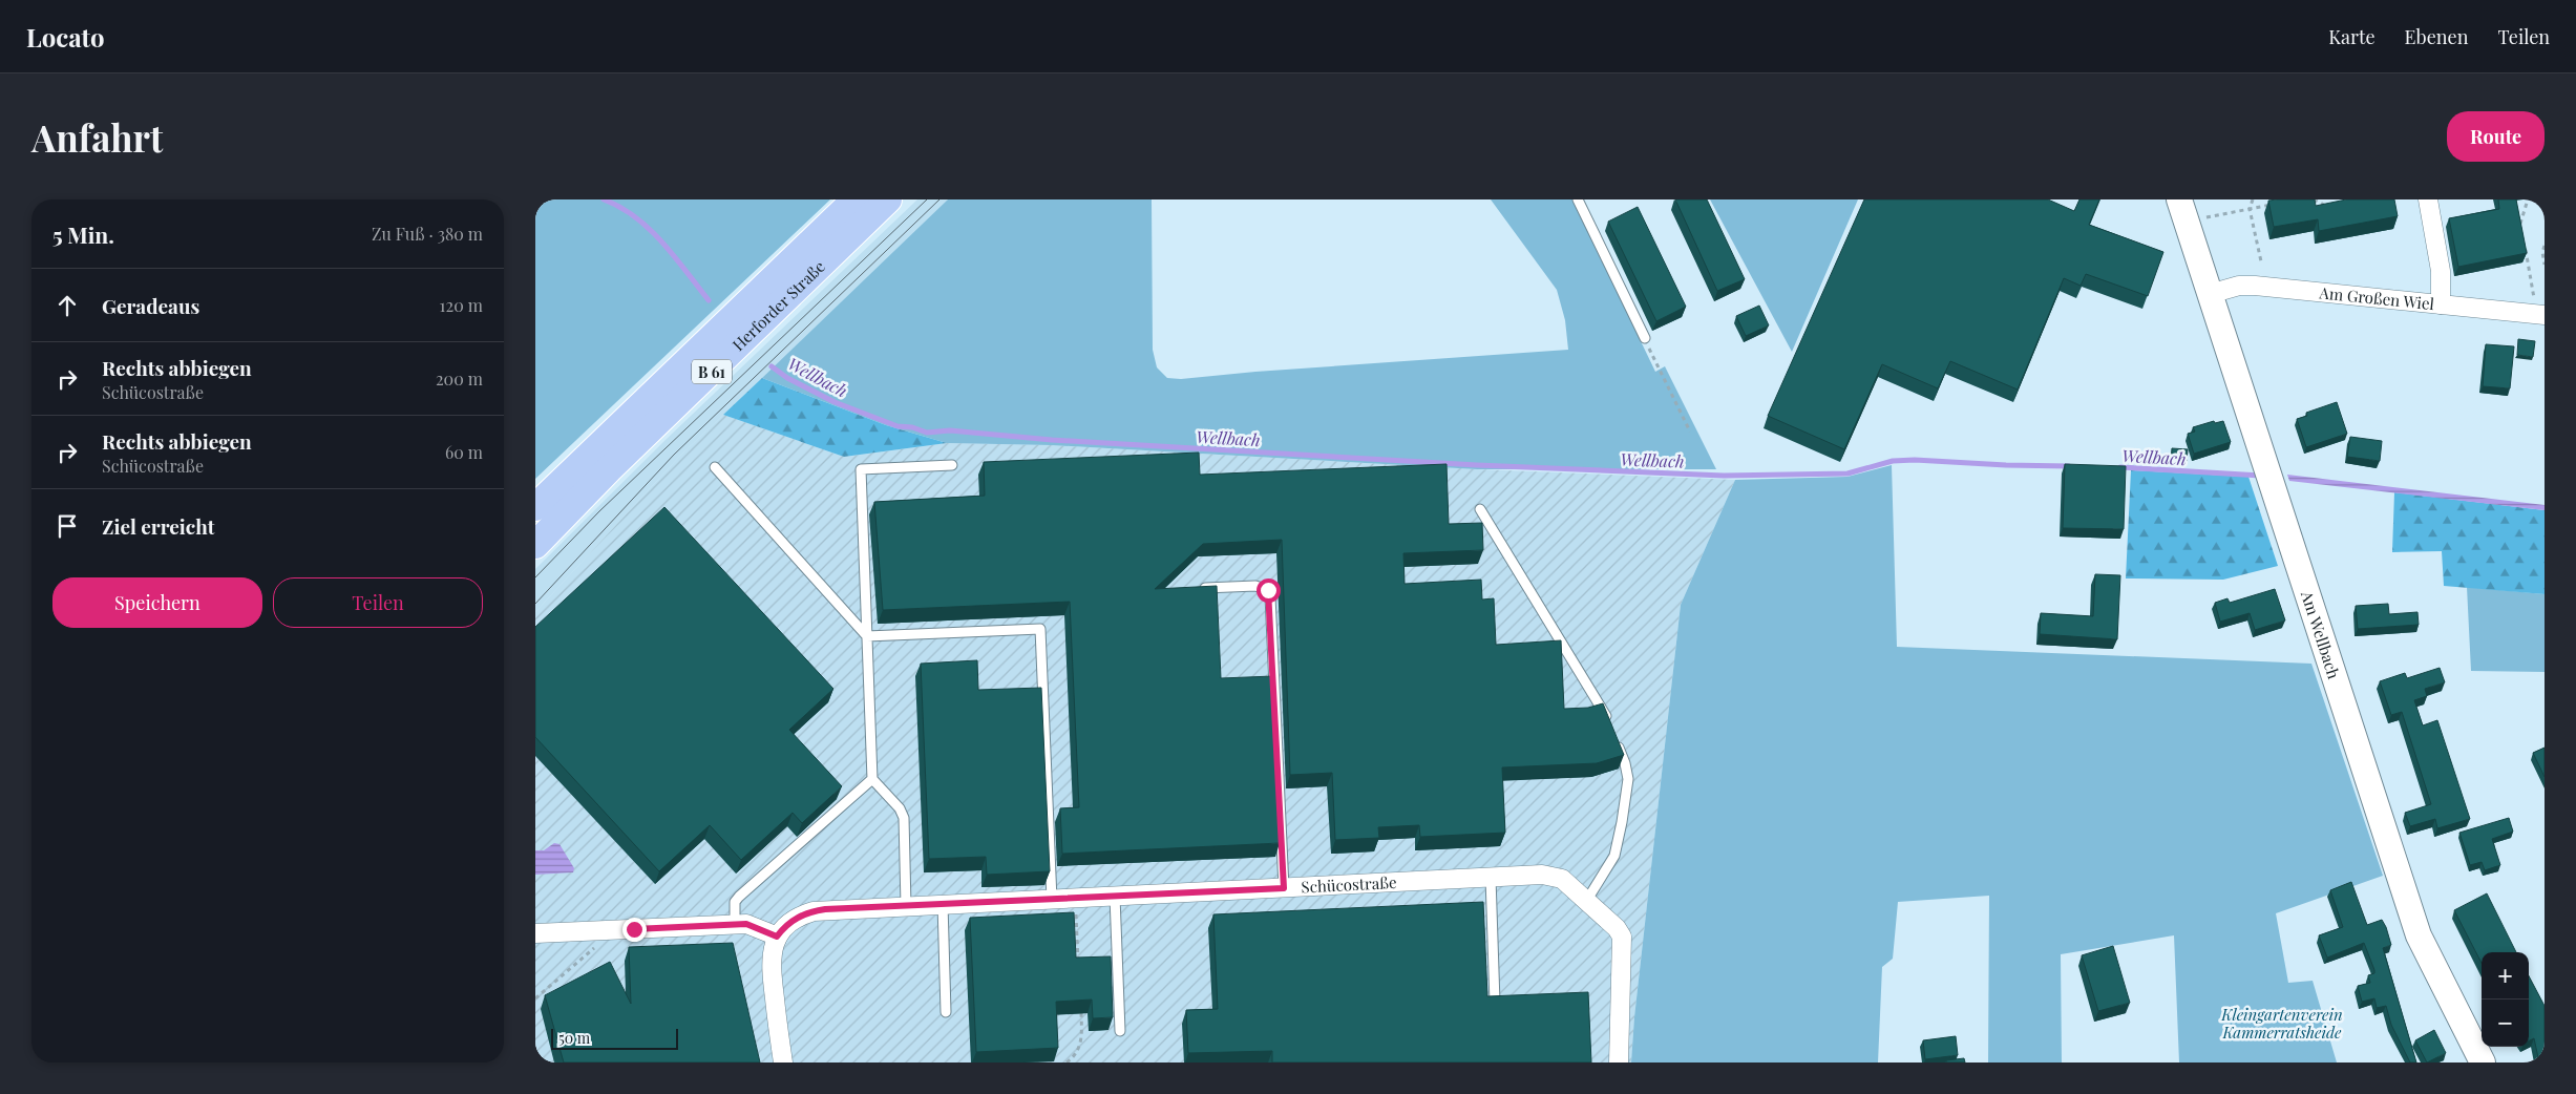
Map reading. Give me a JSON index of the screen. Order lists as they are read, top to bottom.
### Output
{
  "streets": {
    "main road": ["Herforder Straße", "B 61", "Am Wellbach"],
    "street": ["Am Großen Wiel", "Schücostraße"]
  },
  "crossings": [
    ["Am Großen Wiel", "Am Wellbach"]
  ],
  "water": ["Wellbach"],
  "parks": ["Kleingartenverein Kammerratsheide"],
  "scale_bar": "50 m",
  "page": {
    "header": "Locato",
    "nav": ["Karte", "Ebenen", "Teilen"],
    "buttons": [
      "Route",
      ["Speichern", "Teilen"]
    ],
    "title": "Anfahrt",
    "heading": ["5 Min.", "Zu Fuß · 380 m"],
    "list": [
      ["Geradeaus", "120 m"],
      ["Rechts abbiegen", "Schücostraße", "200 m"],
      ["Rechts abbiegen", "Schücostraße", "60 m"],
      "Ziel erreicht"
    ],
    "map_buttons": ["+", "−"],
    "scale": "50 m"
  }
}
